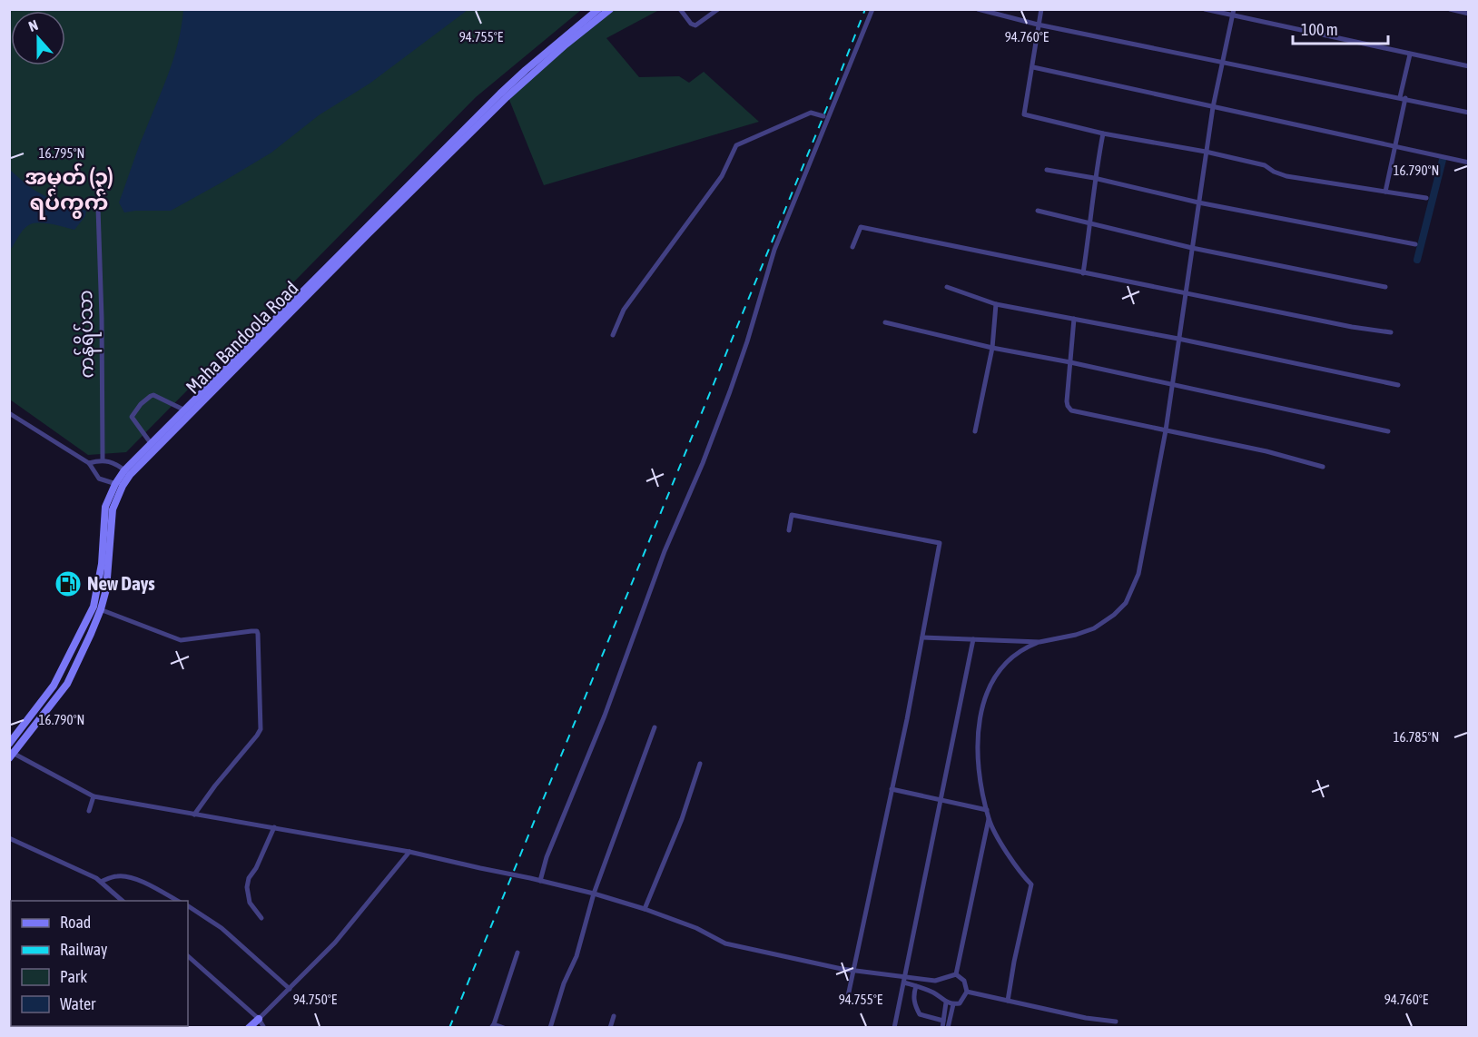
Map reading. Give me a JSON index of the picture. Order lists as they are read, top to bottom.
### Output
{
  "streets": {
    "main road": ["Maha Bandoola Road"],
    "street": ["ကန်ရိပ်သာ"]
  },
  "districts": ["အမှတ် (၃) ရပ်ကွက်"],
  "places": {
    "fuel station": ["New Days"]
  },
  "legend": [
    "Road",
    "Railway",
    "Park",
    "Water"
  ],
  "scale_bar": "100 m",
  "north": "top",
  "coordinates": [
    "94.755°E",
    "94.760°E",
    "16.795°N",
    "16.790°N",
    "16.785°N",
    "94.750°E"
  ]
}
